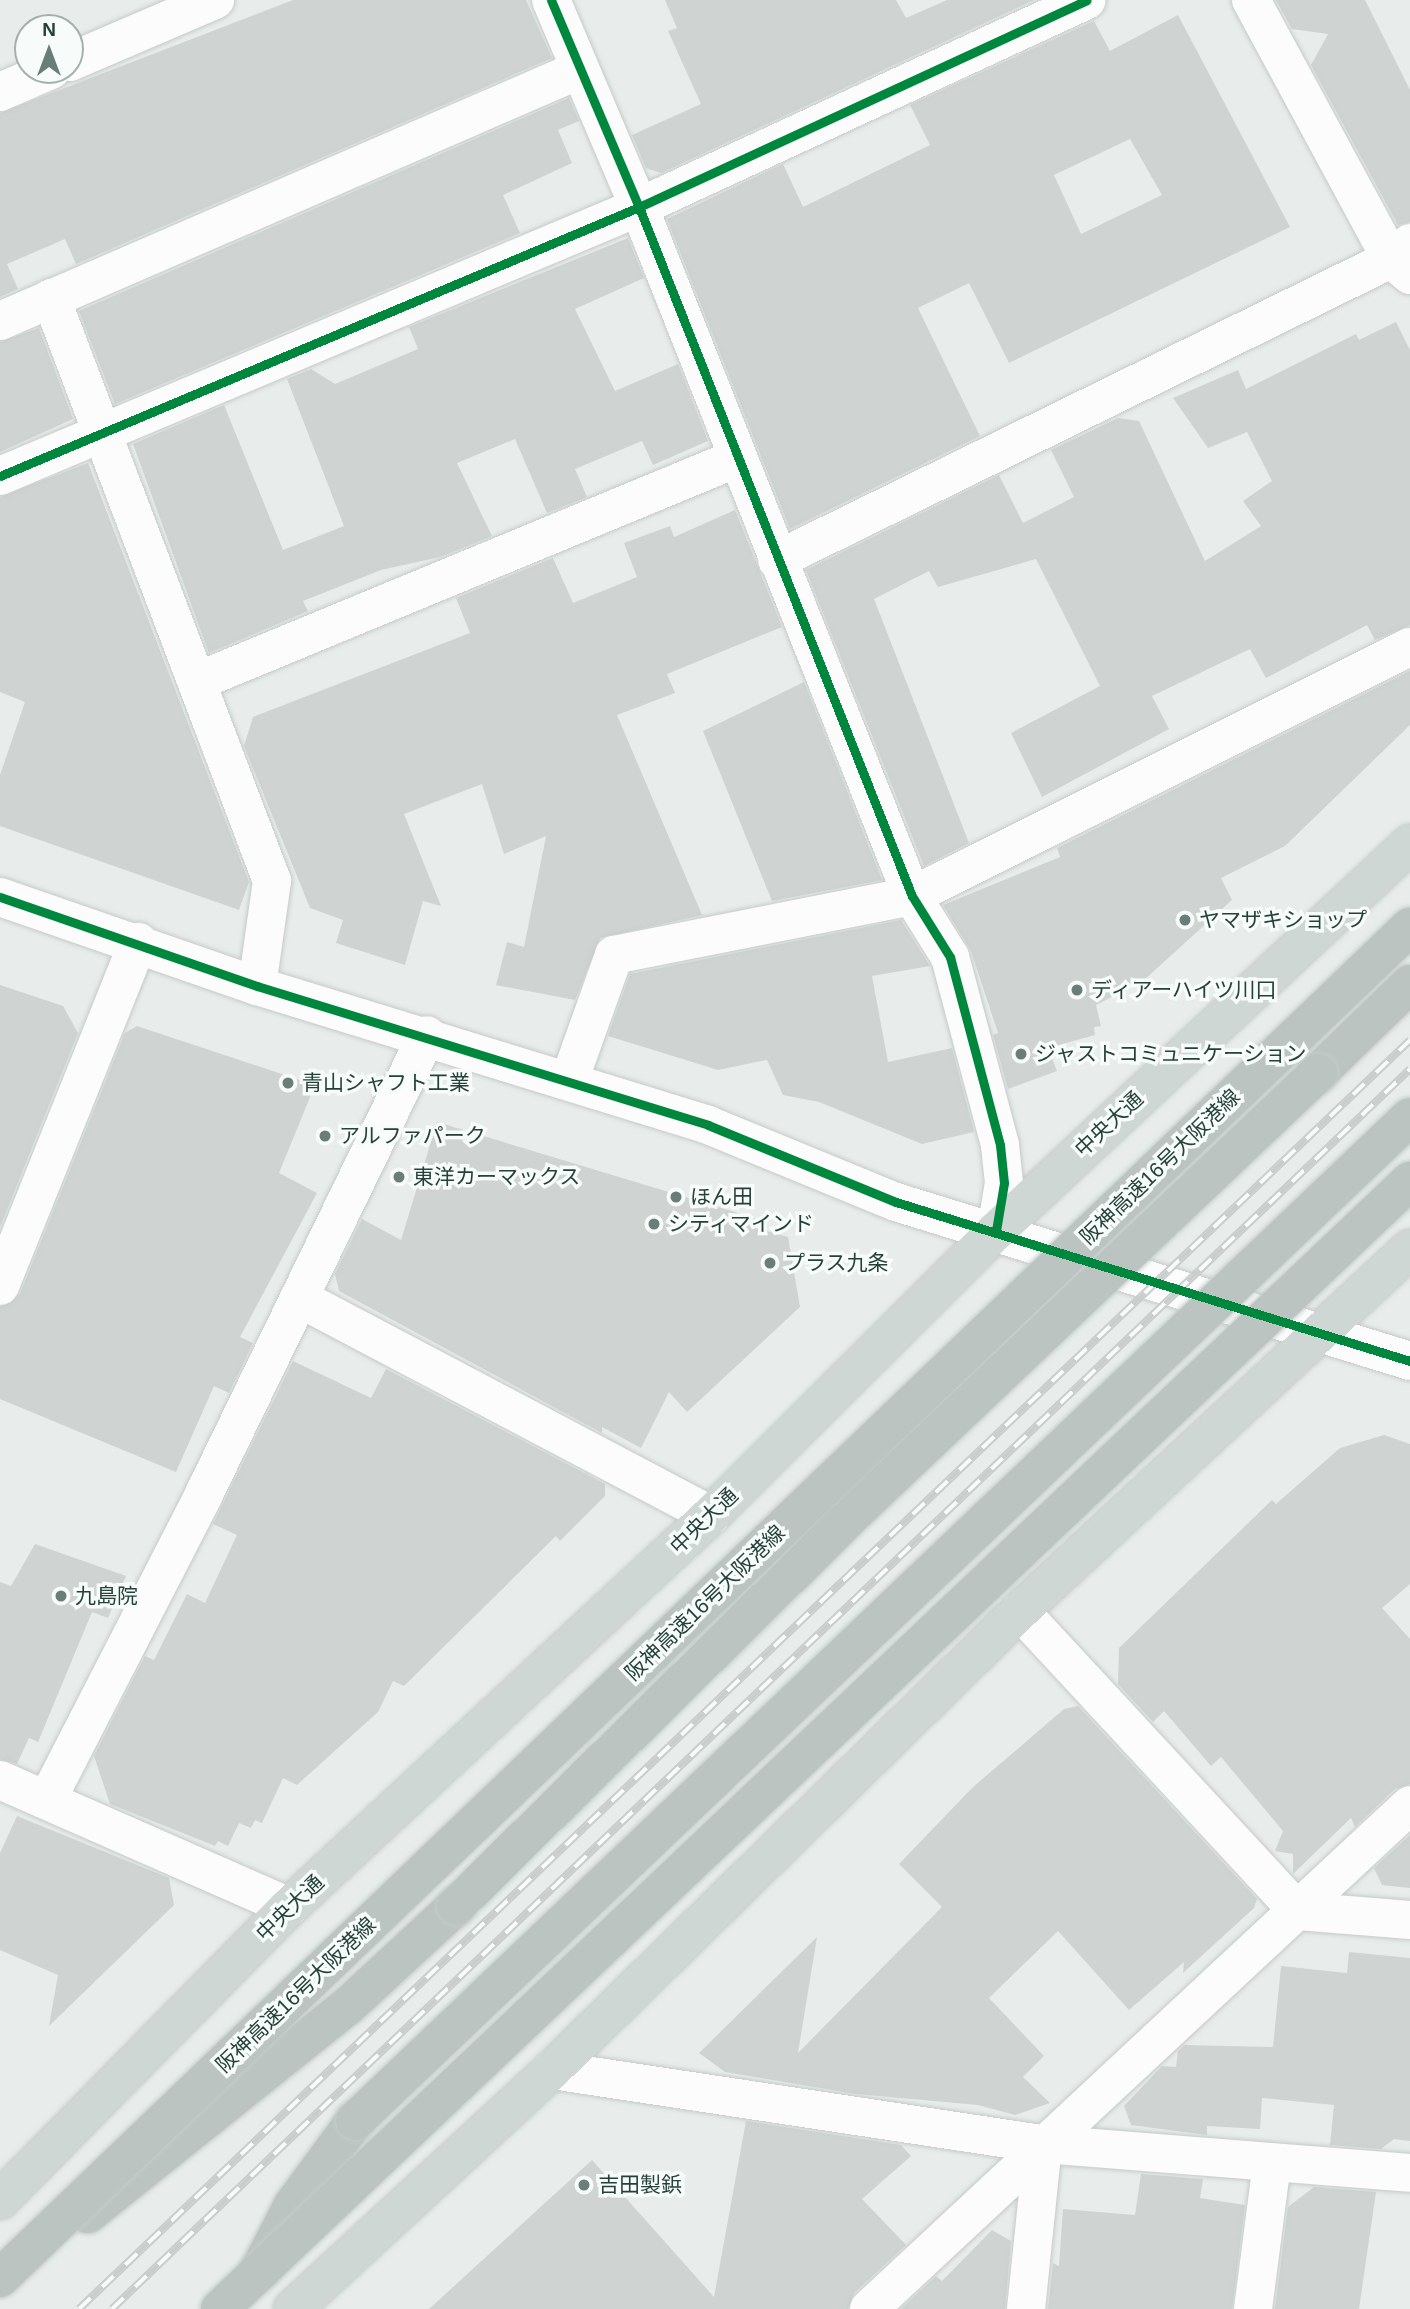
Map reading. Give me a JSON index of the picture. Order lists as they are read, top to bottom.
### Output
{
  "streets": {
    "highway": ["阪神高速16号大阪港線"],
    "main road": ["中央大通"]
  },
  "places": [
    "ヤマザキショップ",
    "ディアーハイツ川口",
    "ジャストコミュニケーション",
    "青山シャフト工業",
    "アルファパーク",
    "東洋カーマックス",
    "ほん田",
    "シティマインド",
    "プラス九条",
    "九島院",
    "吉田製鋲"
  ],
  "north": "top"
}
